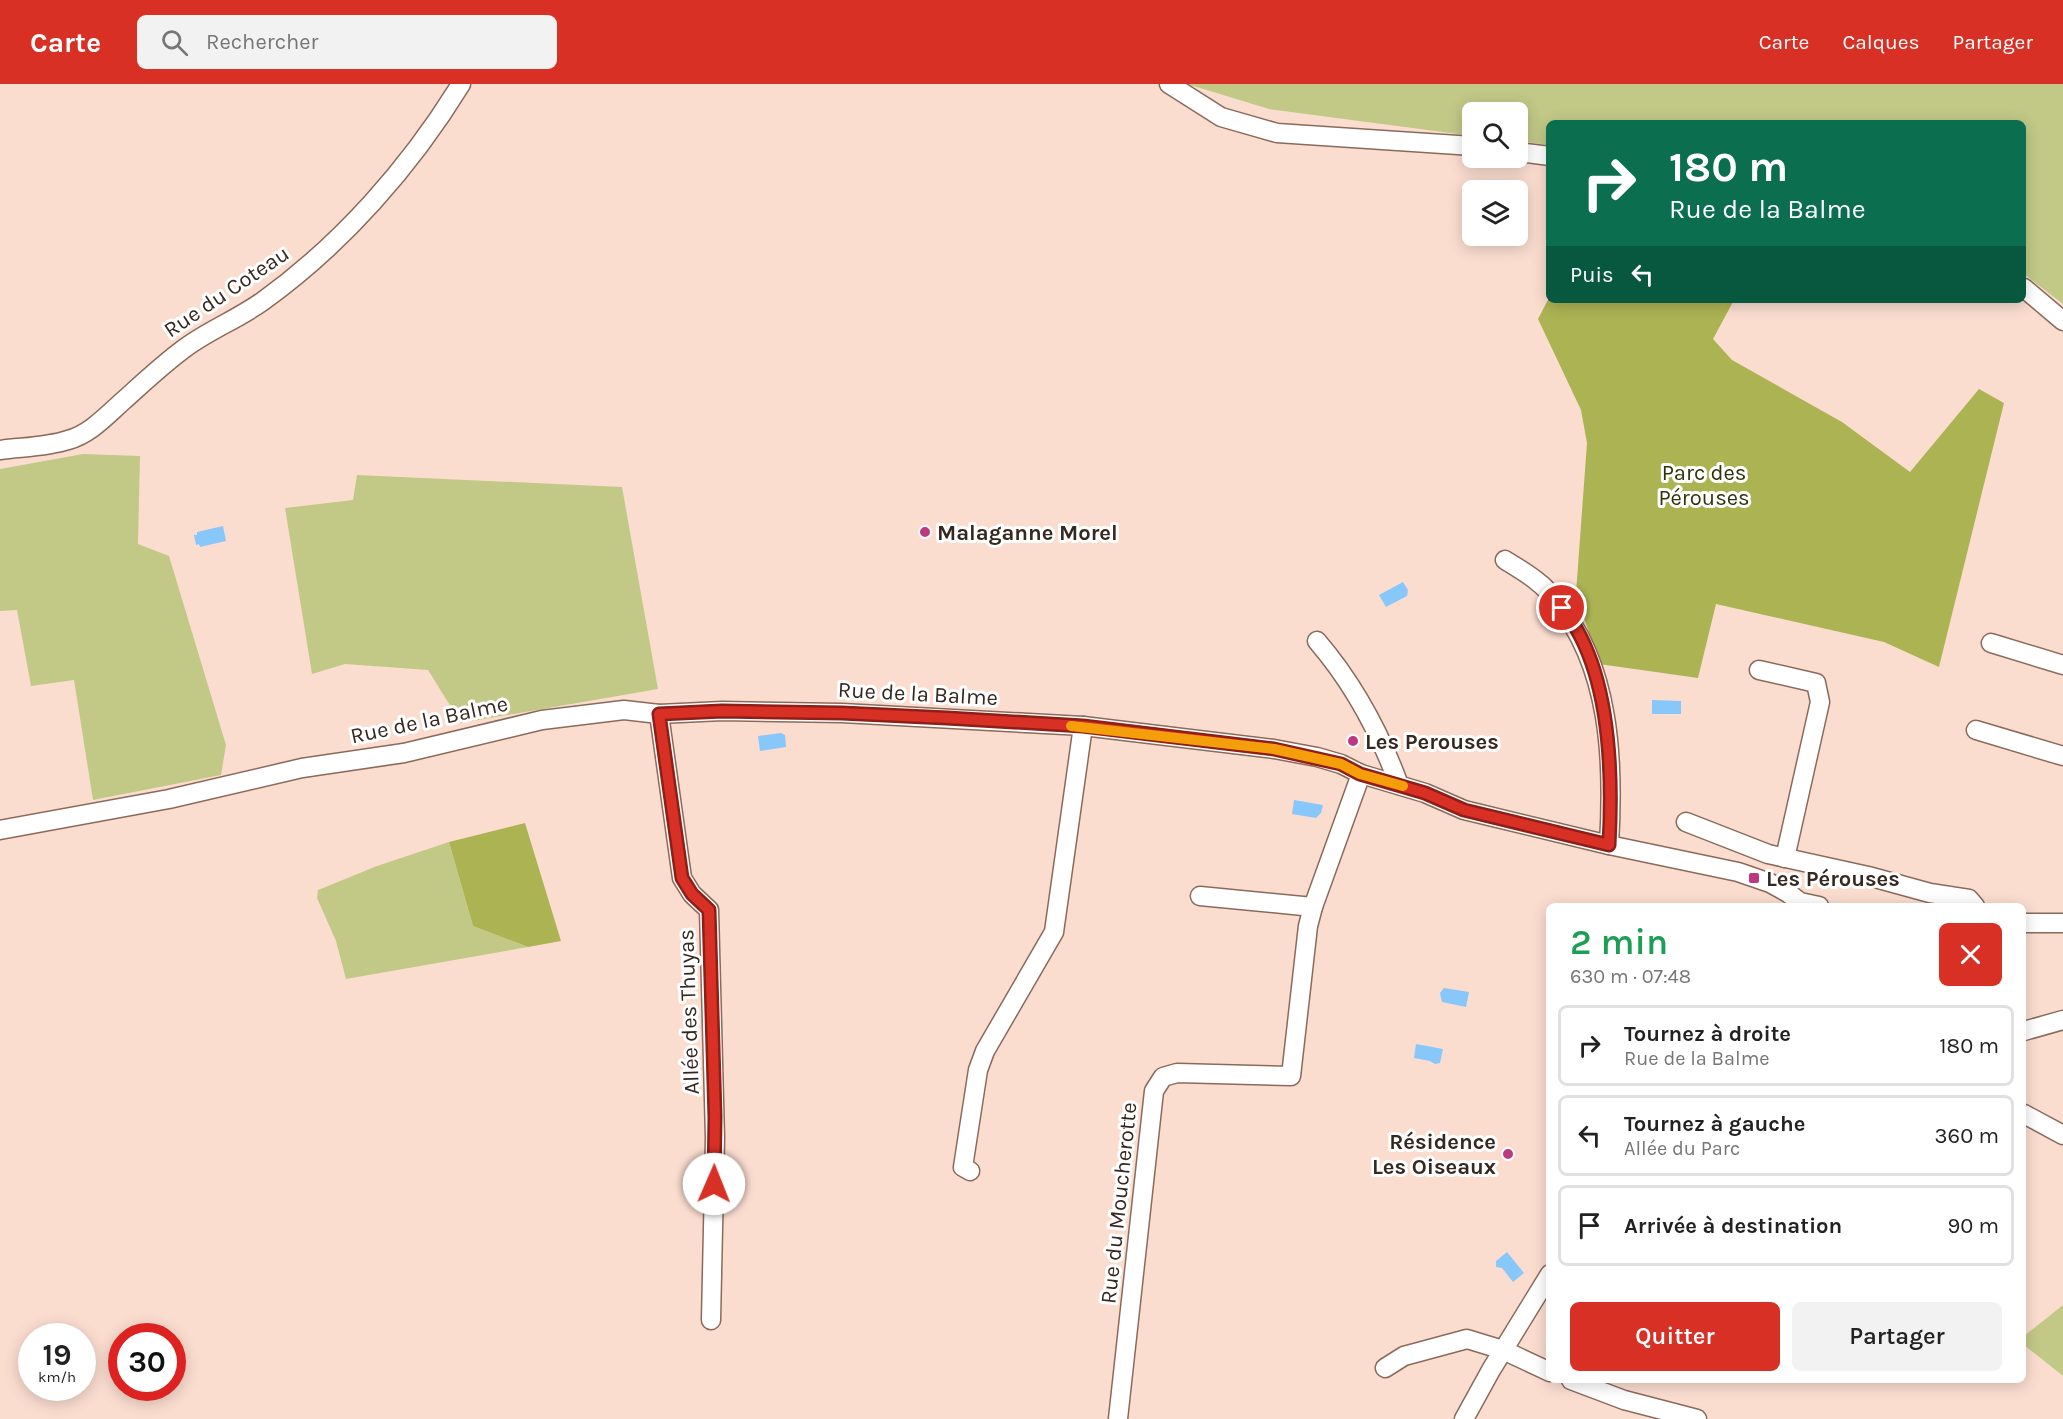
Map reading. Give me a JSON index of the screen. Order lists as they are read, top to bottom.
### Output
{
  "streets": {
    "street": [
      "Rue du Coteau",
      "Rue de la Balme",
      "Allée des Thuyas",
      "Rue du Moucherotte"
    ]
  },
  "crossings": [
    ["Rue de la Balme", "Allée des Thuyas"],
    ["Rue de la Balme", "Rue du Moucherotte"]
  ],
  "parks": ["Parc des Pérouses"],
  "places": {
    "other": ["Malaganne Morel", "Les Perouses", "Résidence Les Oiseaux"],
    "transit": ["Les Pérouses"]
  },
  "page": {
    "header": "Carte",
    "search": "Rechercher",
    "nav": ["Carte", "Calques", "Partager"],
    "turn": ["180 m", "Rue de la Balme"],
    "then": "Puis",
    "heading": ["2 min", "630 m · 07:48"],
    "list": [
      {
        "name": "Tournez à droite",
        "note": "Rue de la Balme",
        "value": "180 m"
      },
      {
        "name": "Tournez à gauche",
        "note": "Allée du Parc",
        "value": "360 m"
      },
      {
        "name": "Arrivée à destination",
        "value": "90 m"
      }
    ],
    "buttons": ["Quitter", "Partager"],
    "speed": "19 km/h",
    "limit": "30"
  }
}
